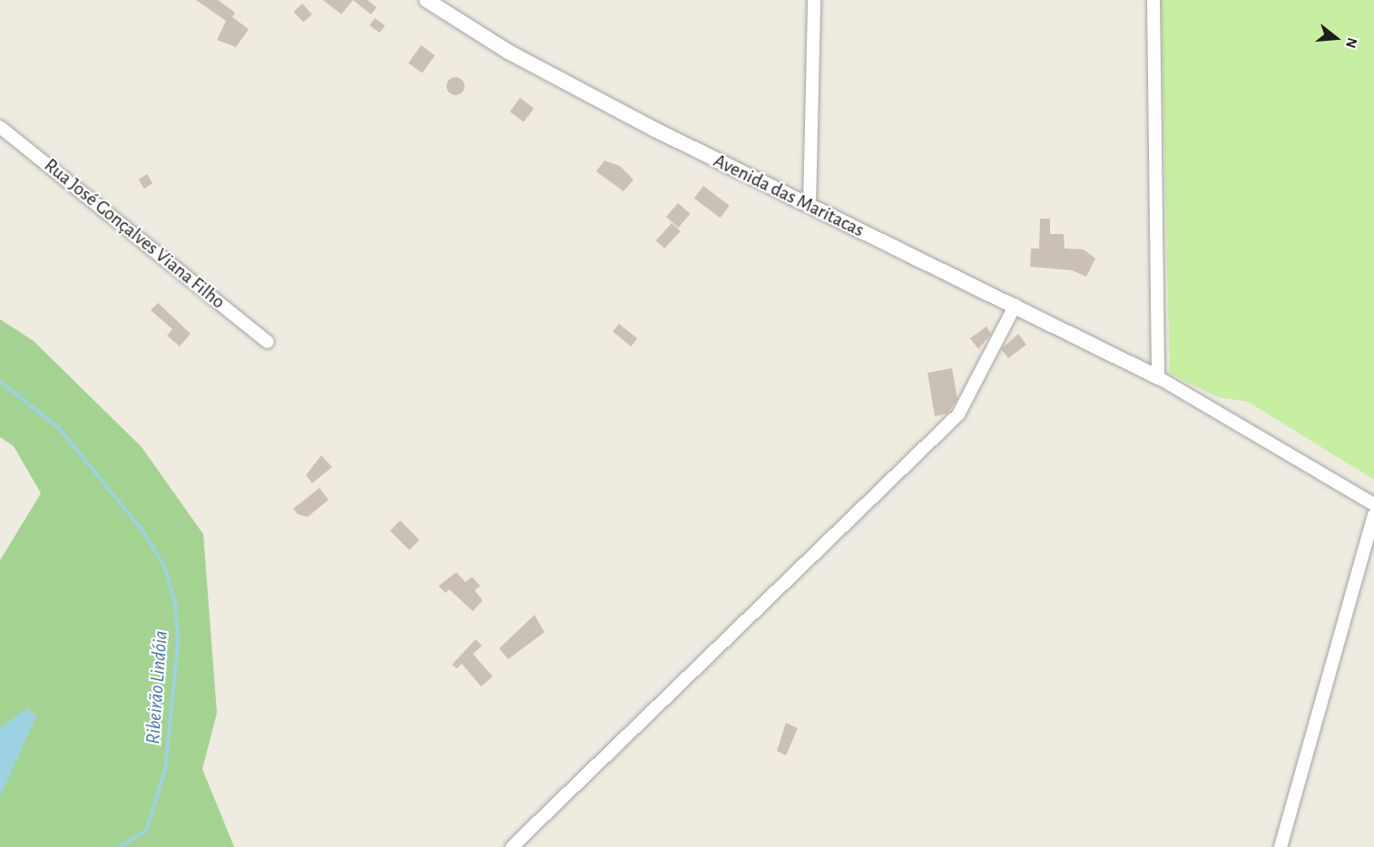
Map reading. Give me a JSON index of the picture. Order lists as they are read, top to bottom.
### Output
{
  "streets": {
    "street": ["Avenida das Maritacas", "Rua José Gonçalves Viana Filho"]
  },
  "water": ["Ribeirão Lindóia"],
  "north": "right"
}
